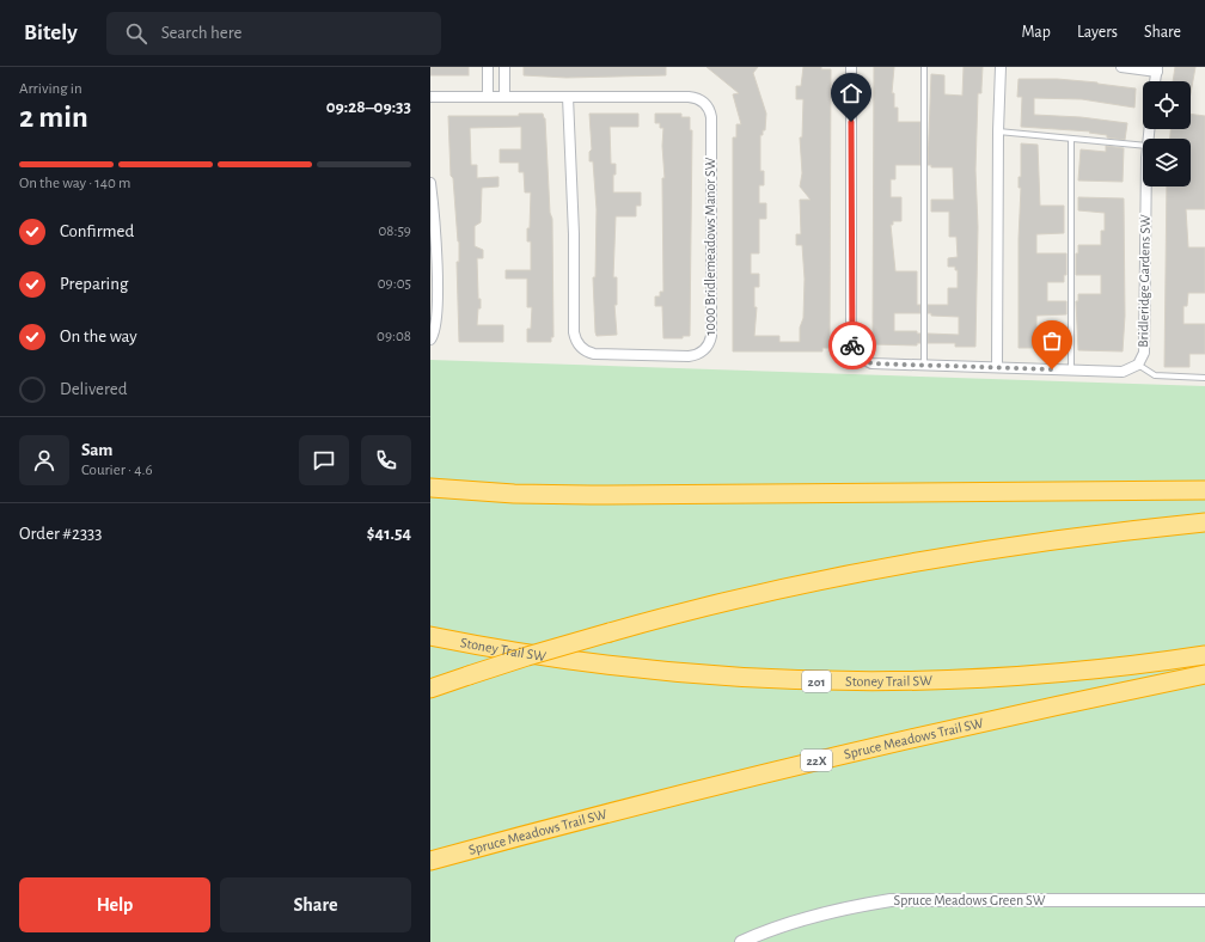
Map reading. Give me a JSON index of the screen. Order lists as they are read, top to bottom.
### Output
{
  "streets": {
    "highway": [
      "Stoney Trail SW",
      "201",
      "Spruce Meadows Trail SW",
      "22X"
    ],
    "street": ["1000 Bridlemeadows Manor SW", "Bridleridge Gardens SW", "Spruce Meadows Green SW"]
  },
  "page": {
    "header": "Bitely",
    "search": "Search here",
    "nav": ["Map", "Layers", "Share"],
    "heading": ["2 min", "Arriving in", "09:28–09:33"],
    "panel": [
      "Sam",
      "Courier · 4.6",
      "Order #2333",
      "$41.54"
    ],
    "bar": "On the way · 140 m",
    "list": [
      ["Confirmed", "08:59"],
      ["Preparing", "09:05"],
      ["On the way", "09:08"],
      "Delivered"
    ],
    "buttons": ["Help", "Share"]
  }
}
